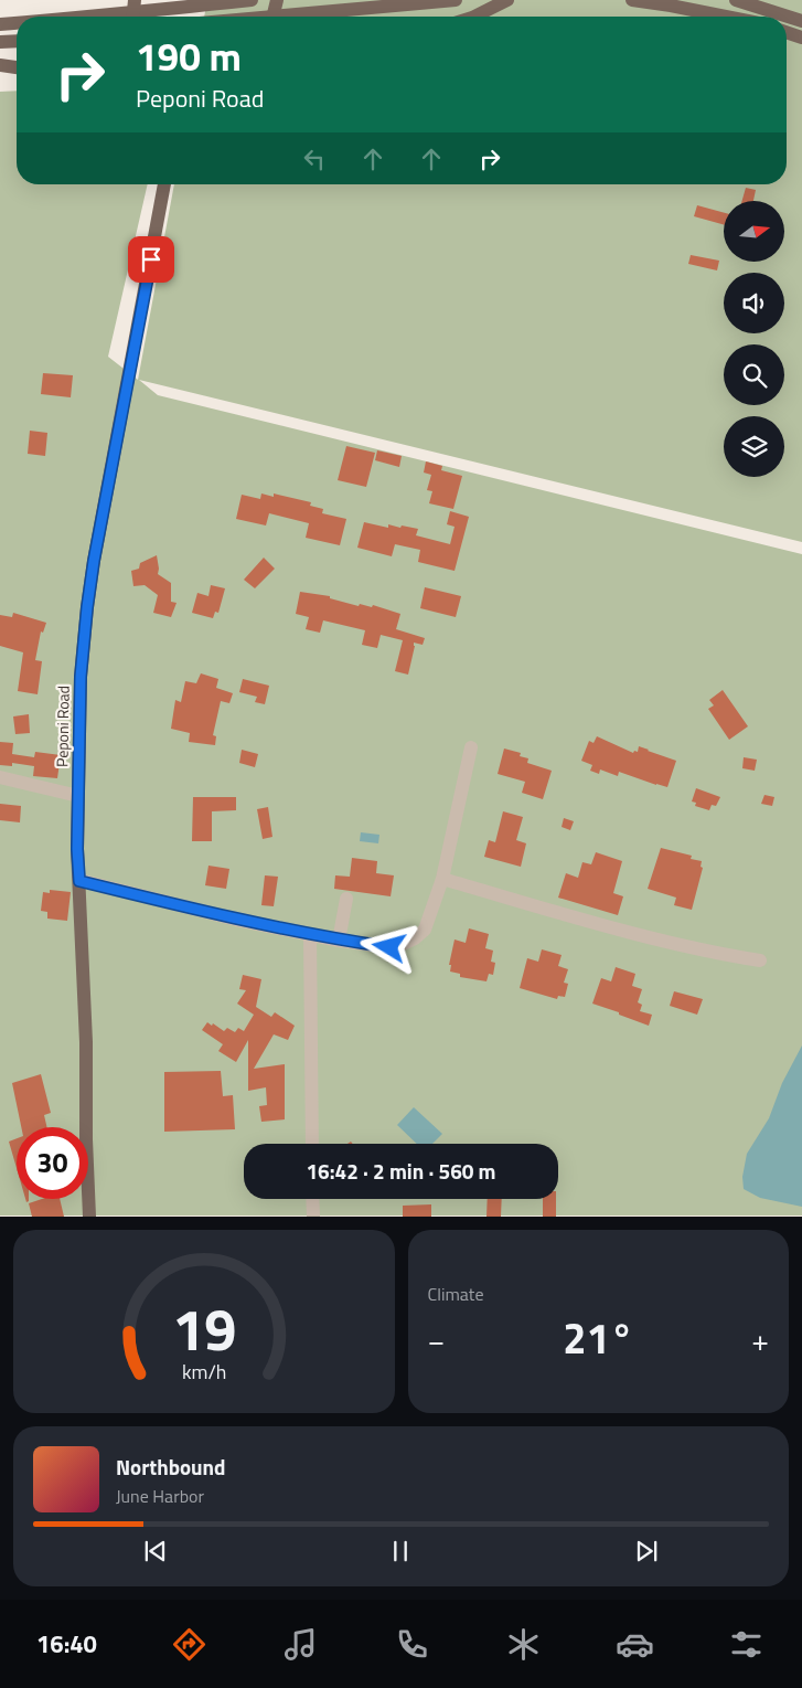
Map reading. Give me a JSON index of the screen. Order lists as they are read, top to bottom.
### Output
{
  "streets": {
    "main road": ["Peponi Road"]
  },
  "north": "right",
  "page": {
    "turn": ["190 m", "Peponi Road"],
    "limit": "30",
    "trip": "16:42 · 2 min · 560 m",
    "tile": "Climate",
    "heat": ["−", "21°", "+"],
    "song": ["Northbound", "June Harbor"],
    "tabs": "16:40",
    "gauge": ["19", "km/h"]
  }
}
